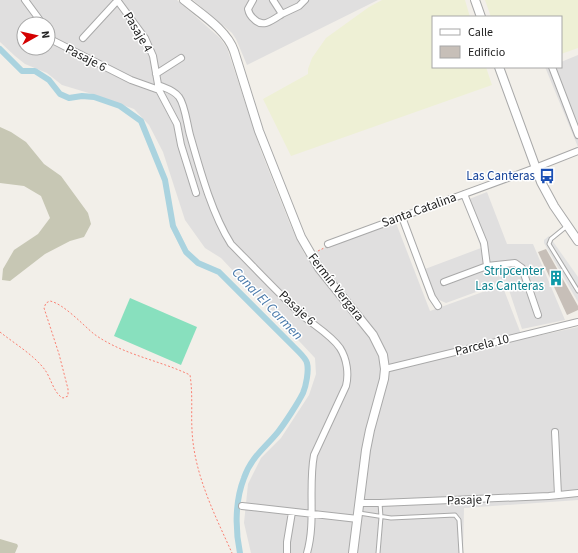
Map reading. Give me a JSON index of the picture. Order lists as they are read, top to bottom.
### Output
{
  "streets": {
    "street": [
      "Pasaje 4",
      "Pasaje 6",
      "Santa Catalina",
      "Fermín Vergara",
      "Parcela 10",
      "Pasaje 7"
    ]
  },
  "crossings": [
    ["Pasaje 4", "Pasaje 6"],
    ["Fermín Vergara", "Parcela 10"],
    ["Fermín Vergara", "Pasaje 7"]
  ],
  "water": ["Canal El Carmen"],
  "places": {
    "bus stop": ["Las Canteras"],
    "building": ["Stripcenter Las Canteras"]
  },
  "legend": ["Calle", "Edificio"],
  "north": "right"
}
